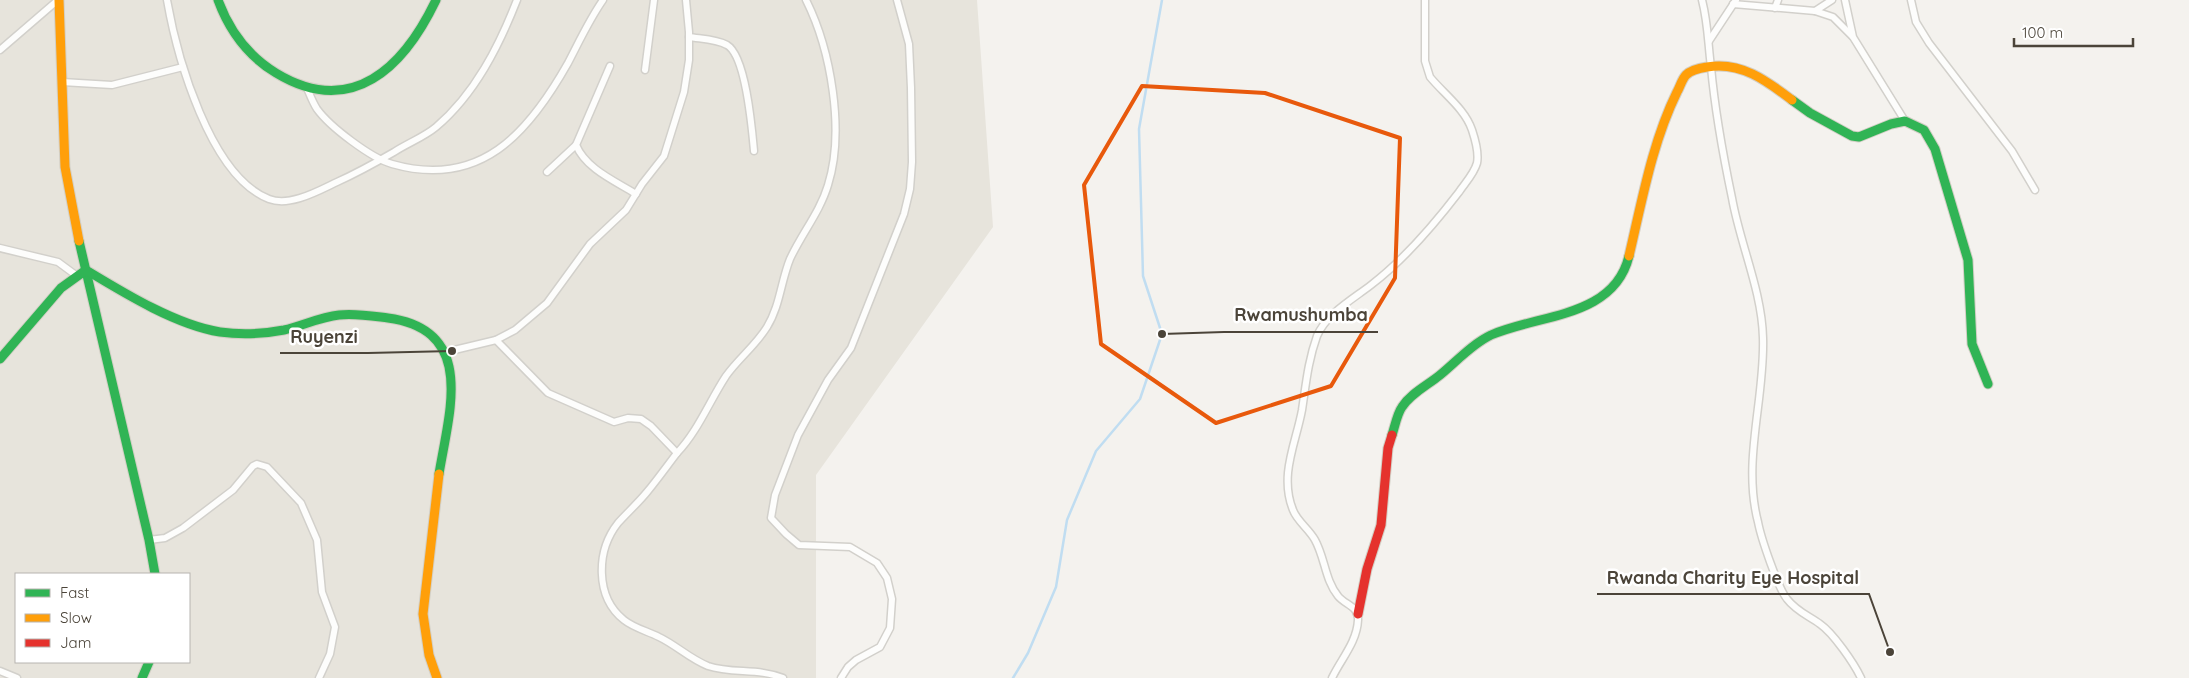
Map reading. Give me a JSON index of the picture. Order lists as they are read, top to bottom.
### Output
{
  "places": ["Rwamushumba", "Ruyenzi", "Rwanda Charity Eye Hospital"],
  "legend": ["Fast", "Slow", "Jam"],
  "scale_bar": "100 m"
}
